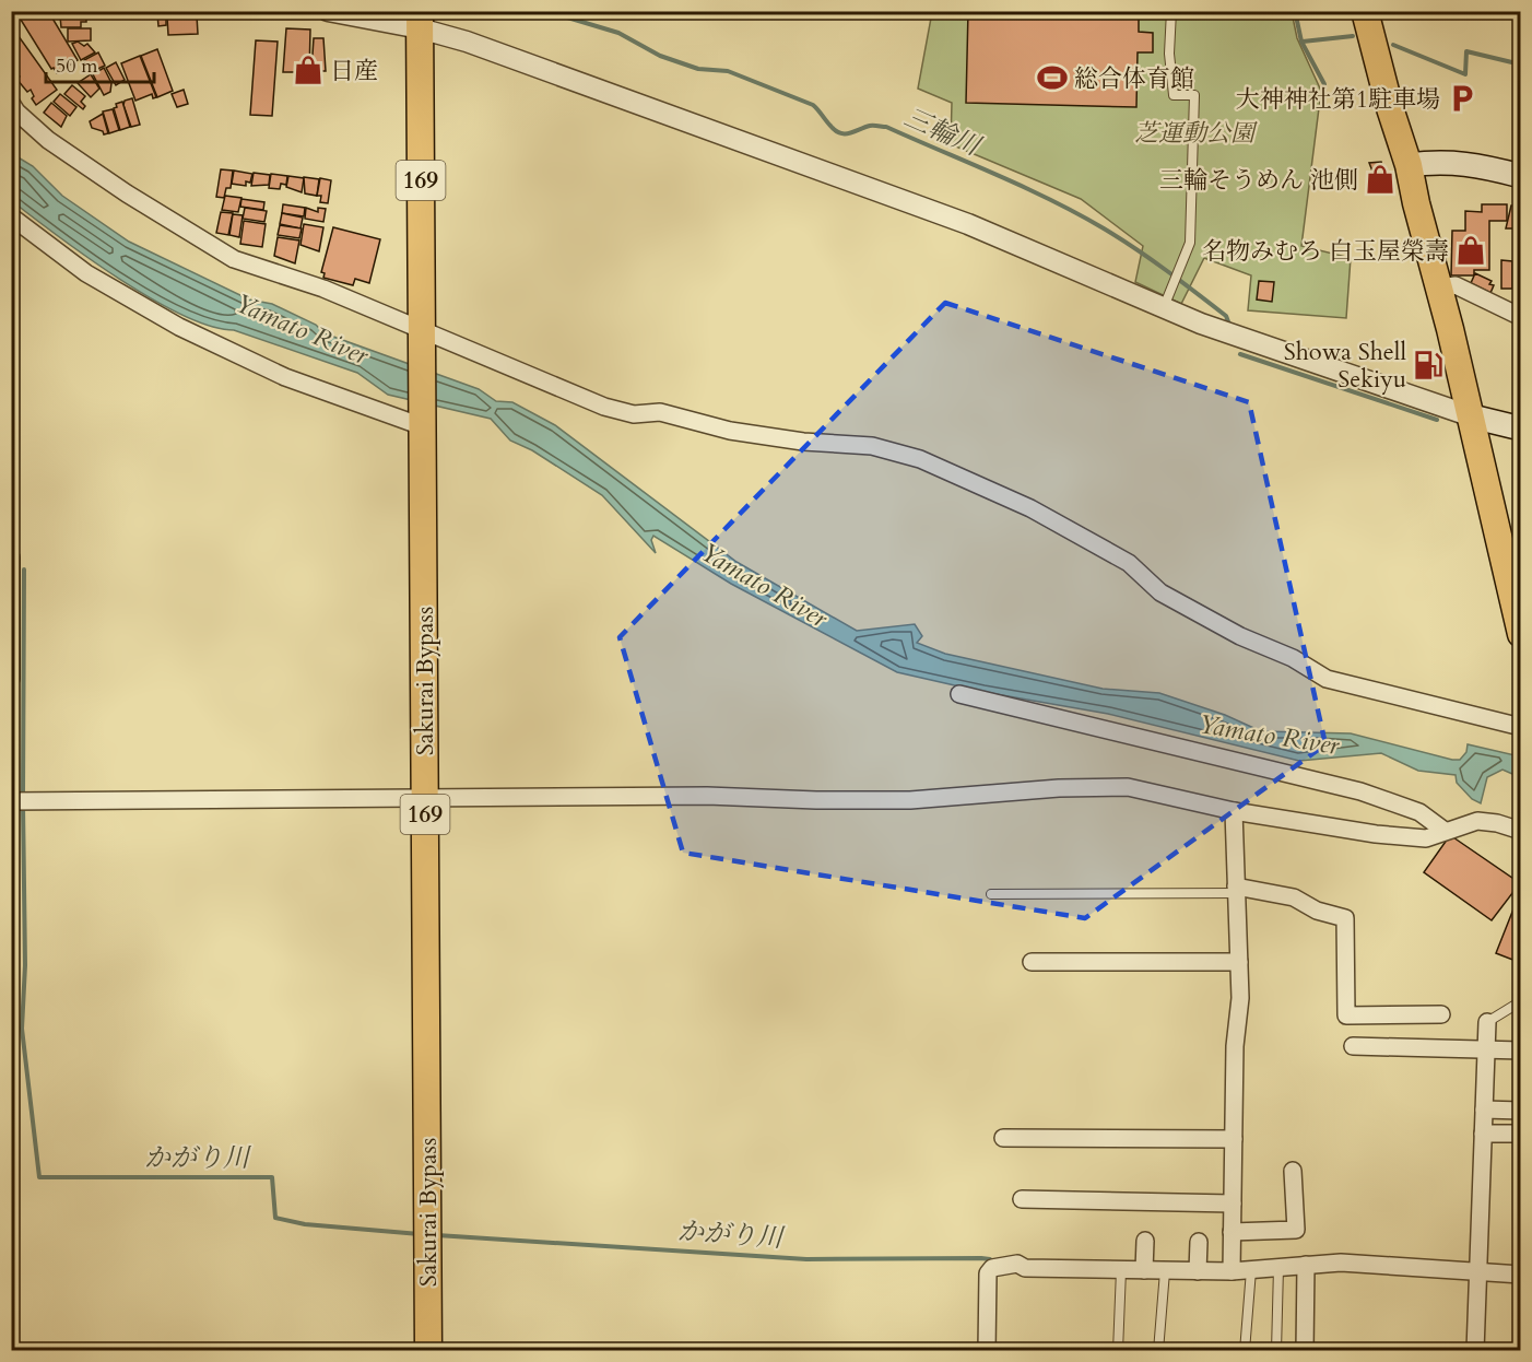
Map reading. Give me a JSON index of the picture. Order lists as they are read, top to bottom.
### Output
{
  "streets": {
    "highway": ["169", "Sakurai Bypass"]
  },
  "water": ["三輪川", "Yamato River", "かがり川"],
  "parks": ["芝運動公園"],
  "places": {
    "shop": ["日産", "三輪そうめん 池側", "名物みむろ 白玉屋榮壽"],
    "sports": ["総合体育館"],
    "parking": ["大神神社第1駐車場"],
    "fuel station": ["Showa Shell Sekiyu"]
  },
  "scale_bar": "50 m"
}
